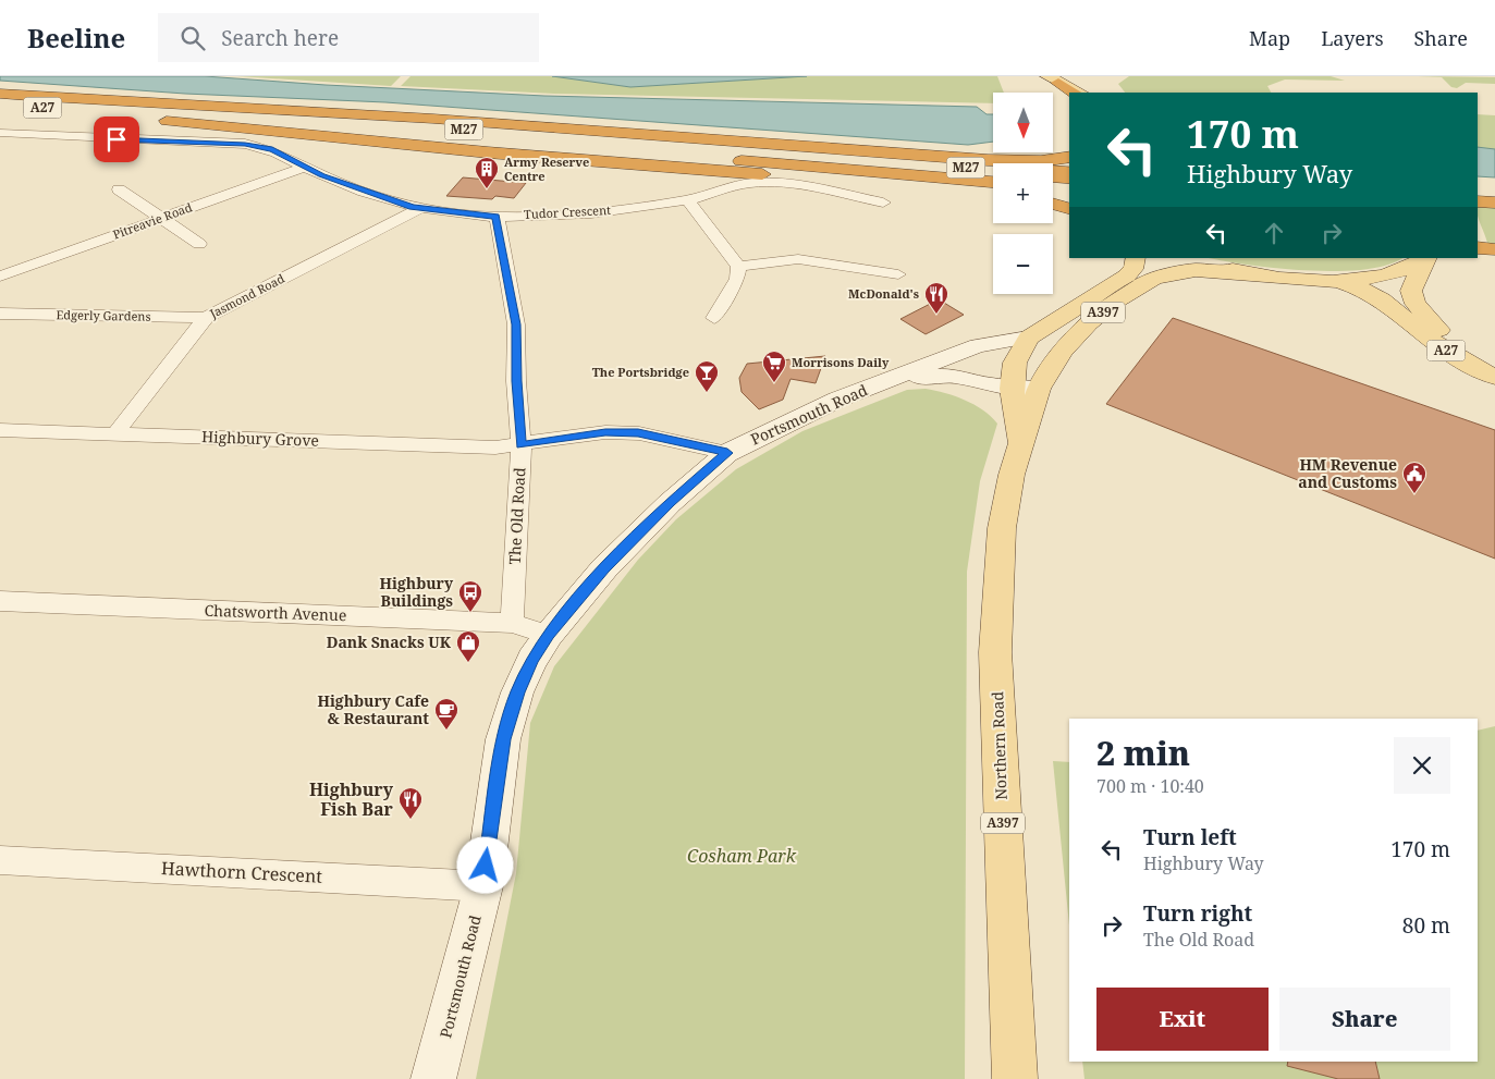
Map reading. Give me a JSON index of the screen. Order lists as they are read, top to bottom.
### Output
{
  "streets": {
    "highway": ["A27", "M27"],
    "main road": ["A397", "Northern Road"],
    "street": [
      "Tudor Crescent",
      "Pitreavie Road",
      "Jasmond Road",
      "Edgerly Gardens",
      "Portsmouth Road",
      "Highbury Grove",
      "The Old Road",
      "Chatsworth Avenue",
      "Hawthorn Crescent"
    ]
  },
  "crossings": [
    ["A27", "M27"],
    ["Tudor Crescent", "Pitreavie Road"],
    ["Tudor Crescent", "Jasmond Road"],
    ["Tudor Crescent", "The Old Road"],
    ["Jasmond Road", "Edgerly Gardens"],
    ["Jasmond Road", "Highbury Grove"],
    ["A397", "Portsmouth Road"],
    ["A397", "Northern Road"],
    ["Portsmouth Road", "Highbury Grove"],
    ["Portsmouth Road", "Chatsworth Avenue"],
    ["Portsmouth Road", "Northern Road"],
    ["Portsmouth Road", "Hawthorn Crescent"],
    ["Highbury Grove", "The Old Road"],
    ["The Old Road", "Chatsworth Avenue"]
  ],
  "parks": ["Cosham Park"],
  "places": {
    "building": ["Army Reserve Centre"],
    "restaurant": ["McDonald's", "Highbury Fish Bar"],
    "supermarket": ["Morrisons Daily"],
    "bar": ["The Portsbridge"],
    "public building": ["HM Revenue and Customs"],
    "bus stop": ["Highbury Buildings"],
    "shop": ["Dank Snacks UK"],
    "cafe": ["Highbury Cafe & Restaurant"]
  },
  "north": "bottom",
  "page": {
    "header": "Beeline",
    "search": "Search here",
    "nav": ["Map", "Layers", "Share"],
    "map_buttons": ["+", "−"],
    "turn": ["170 m", "Highbury Way"],
    "heading": ["2 min", "700 m · 10:40"],
    "list": [
      {
        "name": "Turn left",
        "note": "Highbury Way",
        "value": "170 m"
      },
      {
        "name": "Turn right",
        "note": "The Old Road",
        "value": "80 m"
      }
    ],
    "buttons": ["Exit", "Share"]
  }
}
